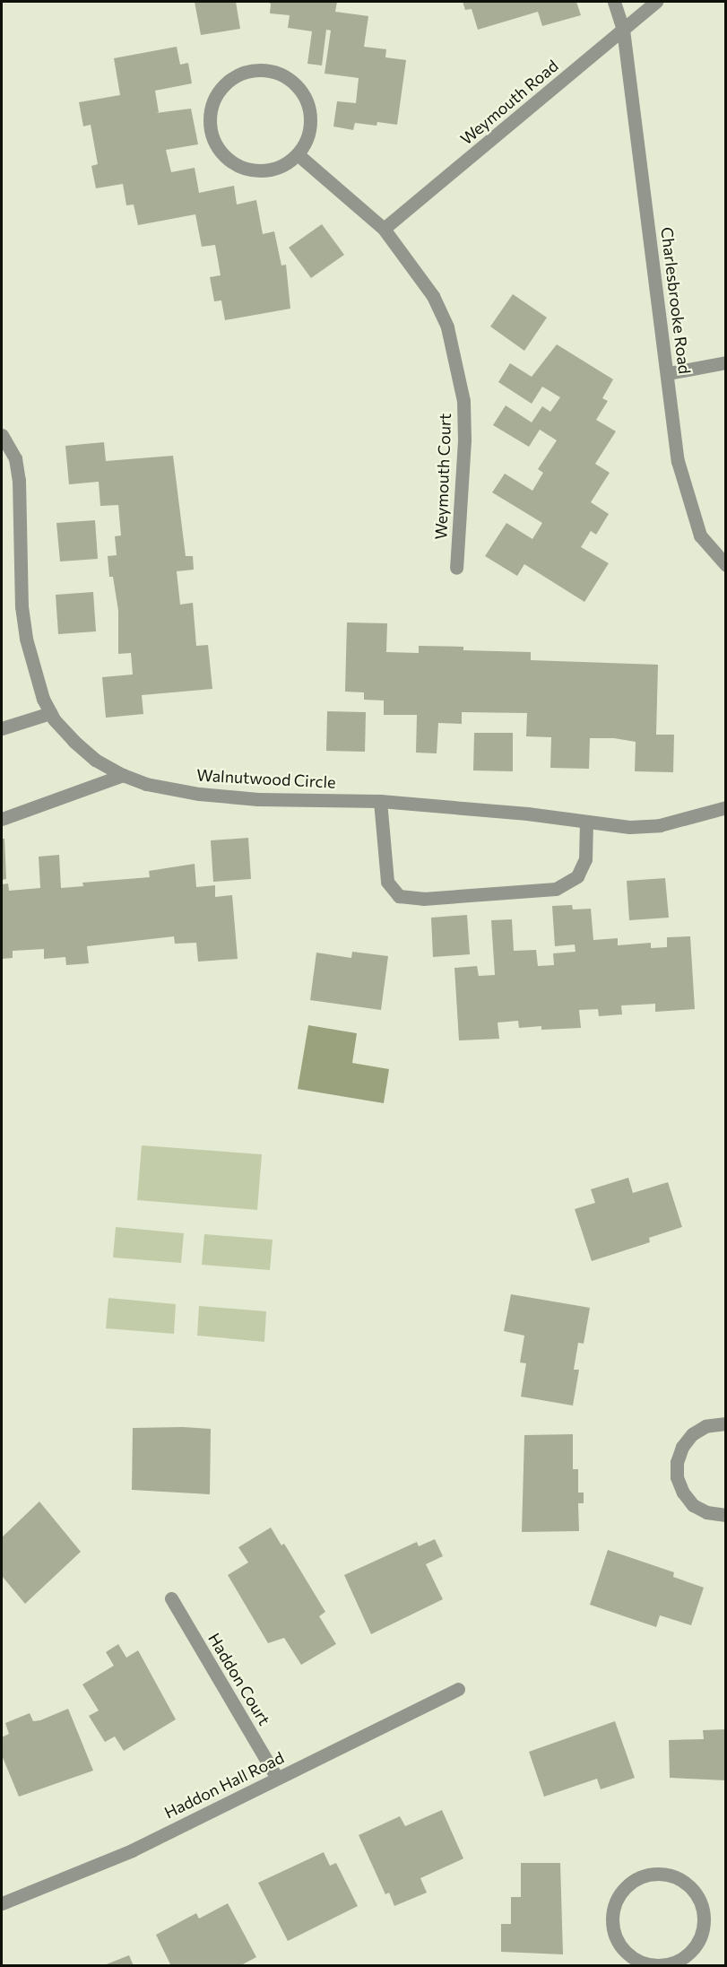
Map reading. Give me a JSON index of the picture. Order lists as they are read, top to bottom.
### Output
{
  "streets": {
    "street": [
      "Weymouth Road",
      "Charlesbrooke Road",
      "Weymouth Court",
      "Walnutwood Circle",
      "Haddon Court",
      "Haddon Hall Road"
    ]
  },
  "crossings": [
    ["Weymouth Road", "Charlesbrooke Road"],
    ["Weymouth Road", "Weymouth Court"],
    ["Haddon Court", "Haddon Hall Road"]
  ]
}
